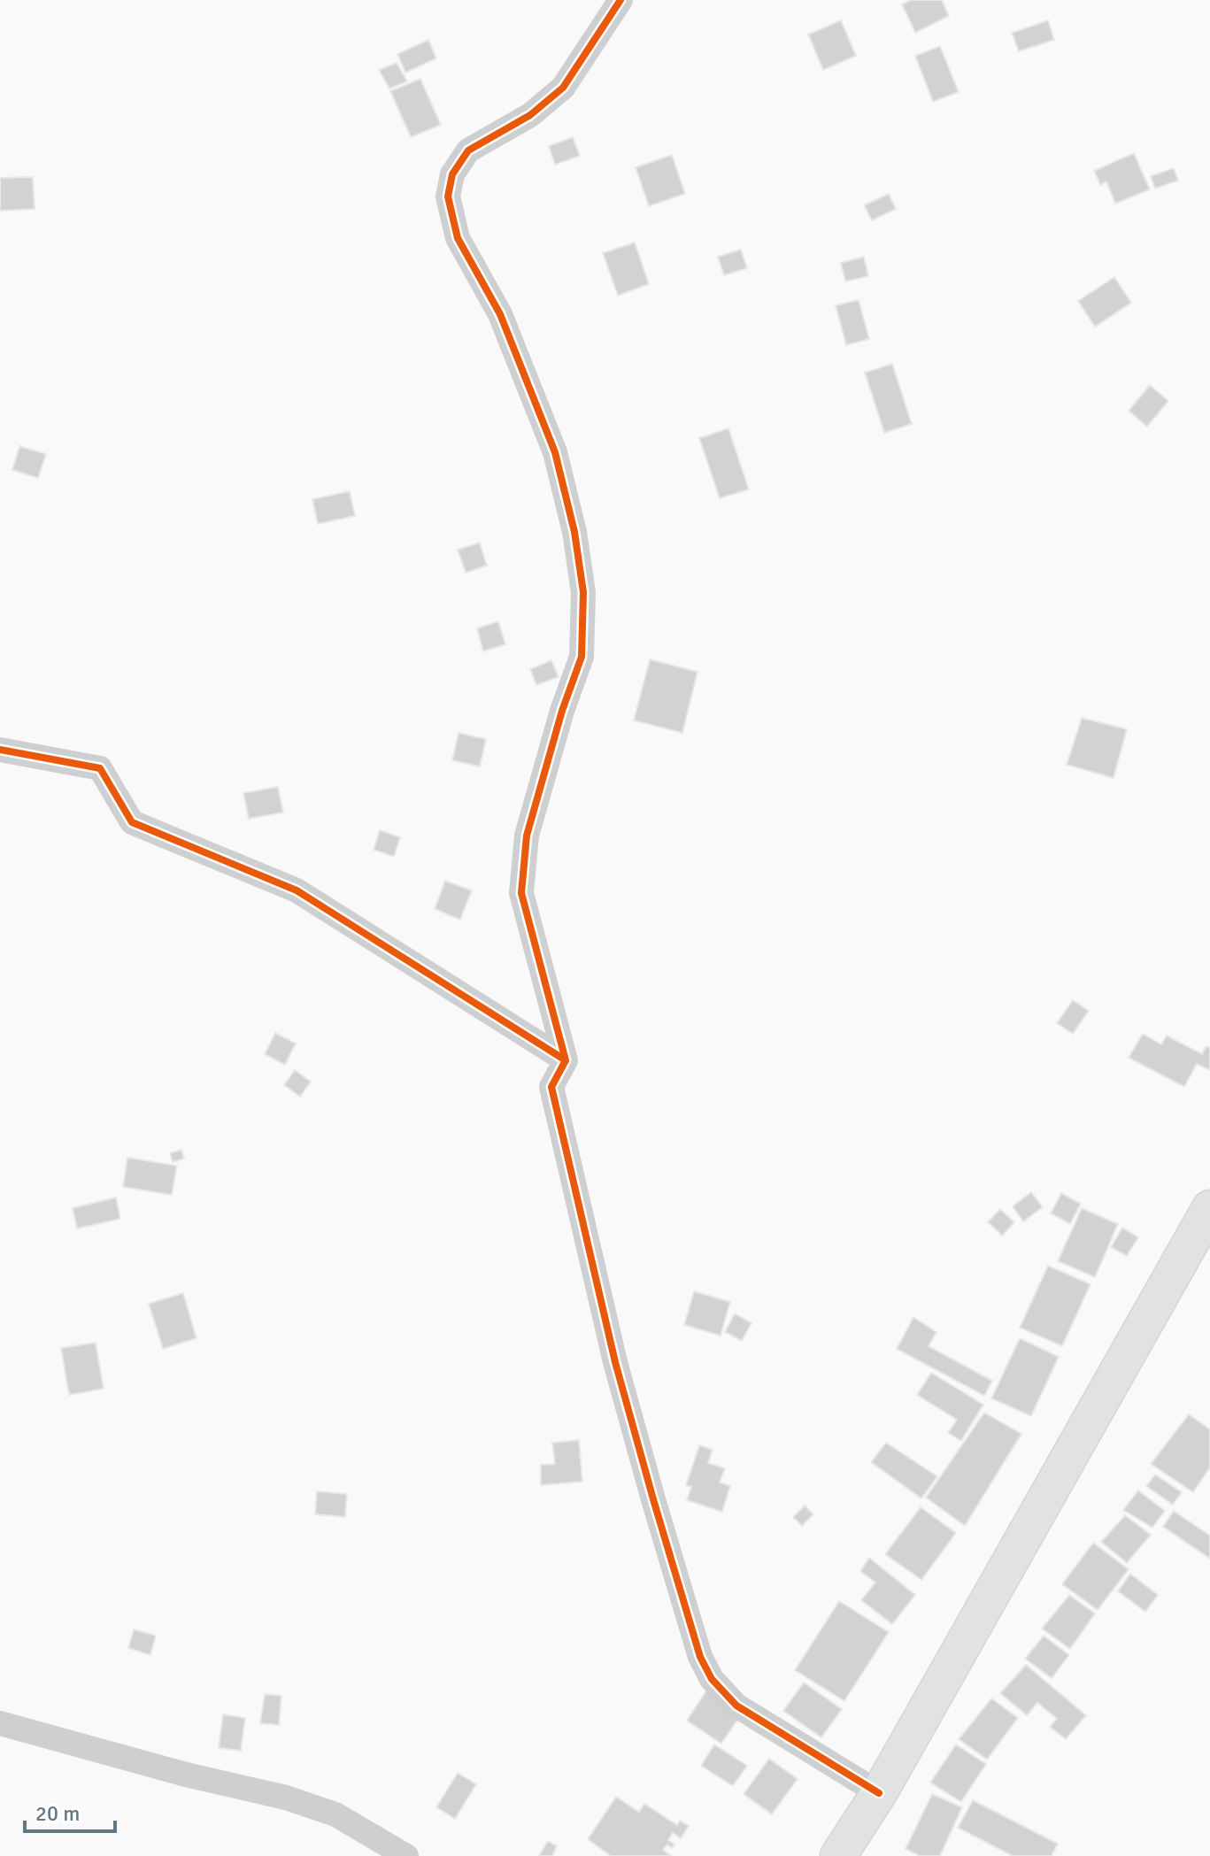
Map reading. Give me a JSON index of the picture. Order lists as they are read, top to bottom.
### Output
{
  "scale_bar": "20 m"
}
